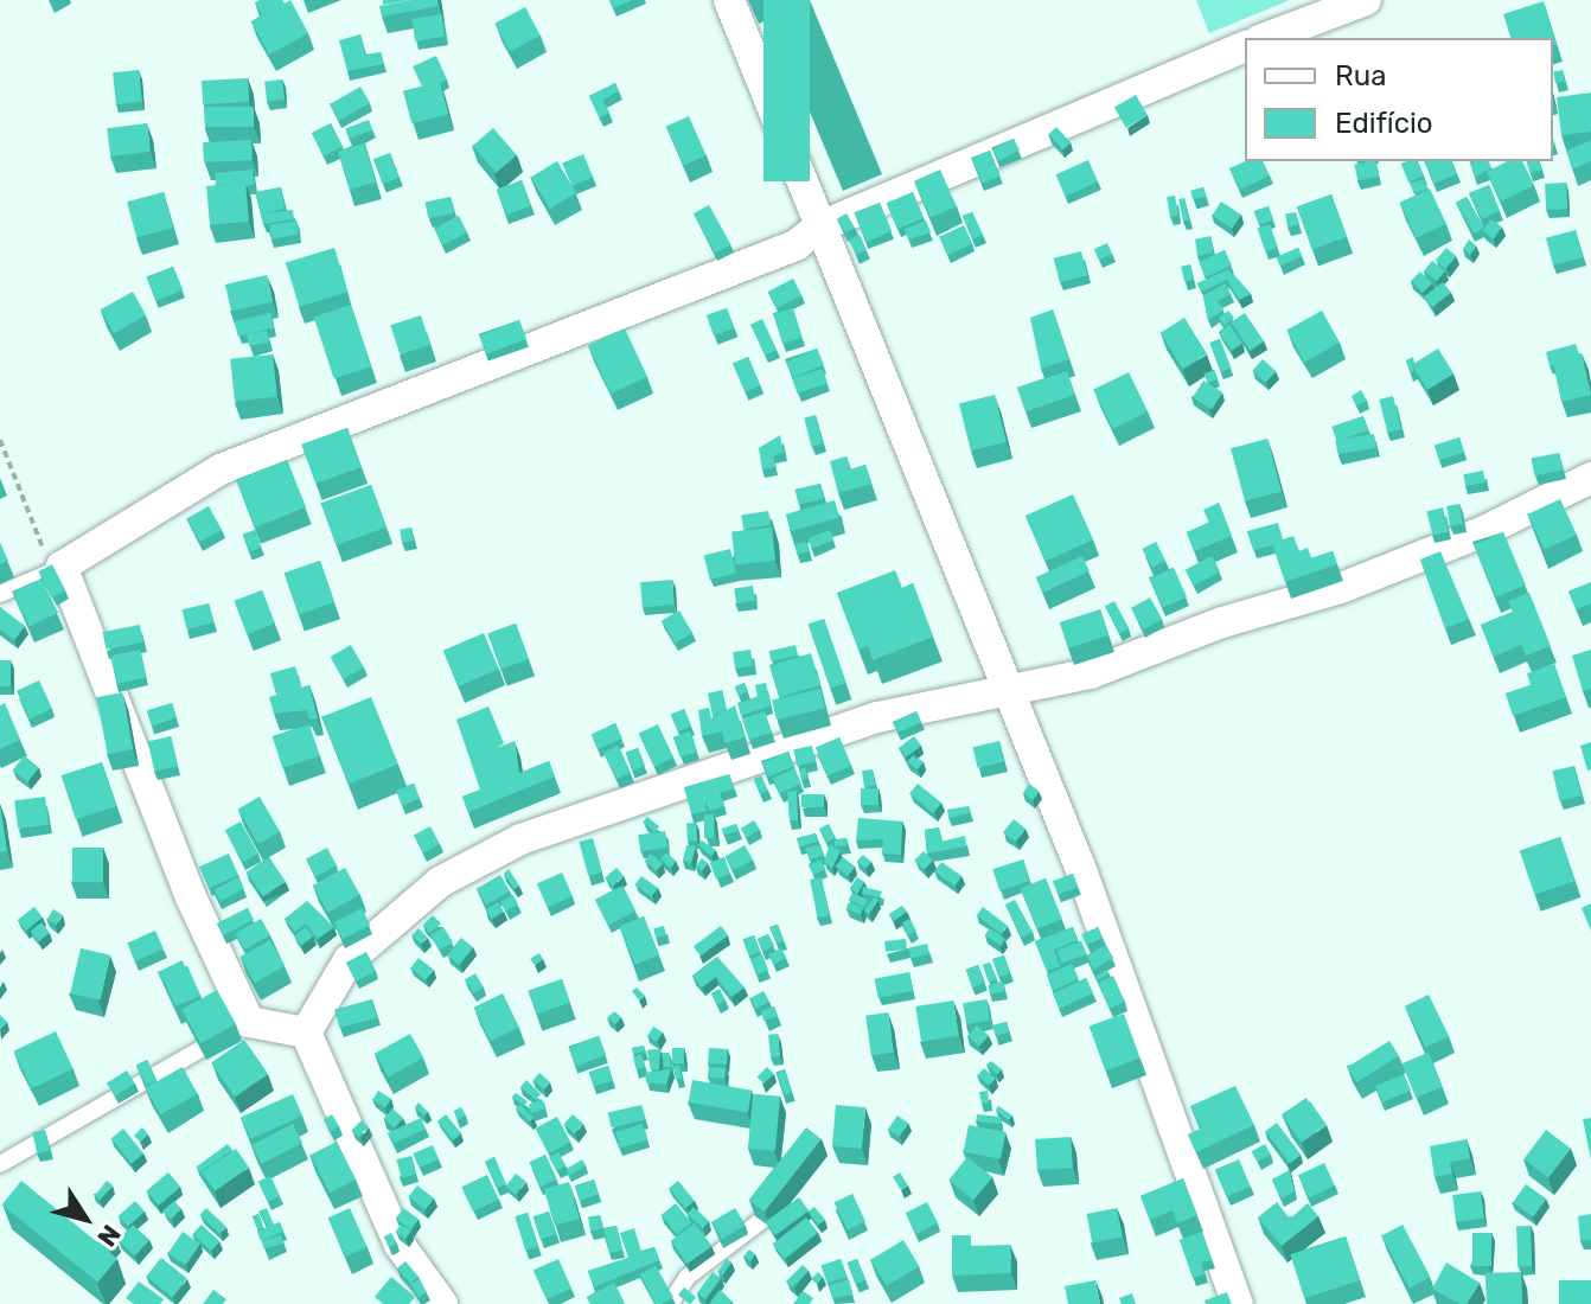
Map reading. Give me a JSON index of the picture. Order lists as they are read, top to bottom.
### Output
{
  "legend": ["Rua", "Edifício"],
  "north": "bottom right"
}
